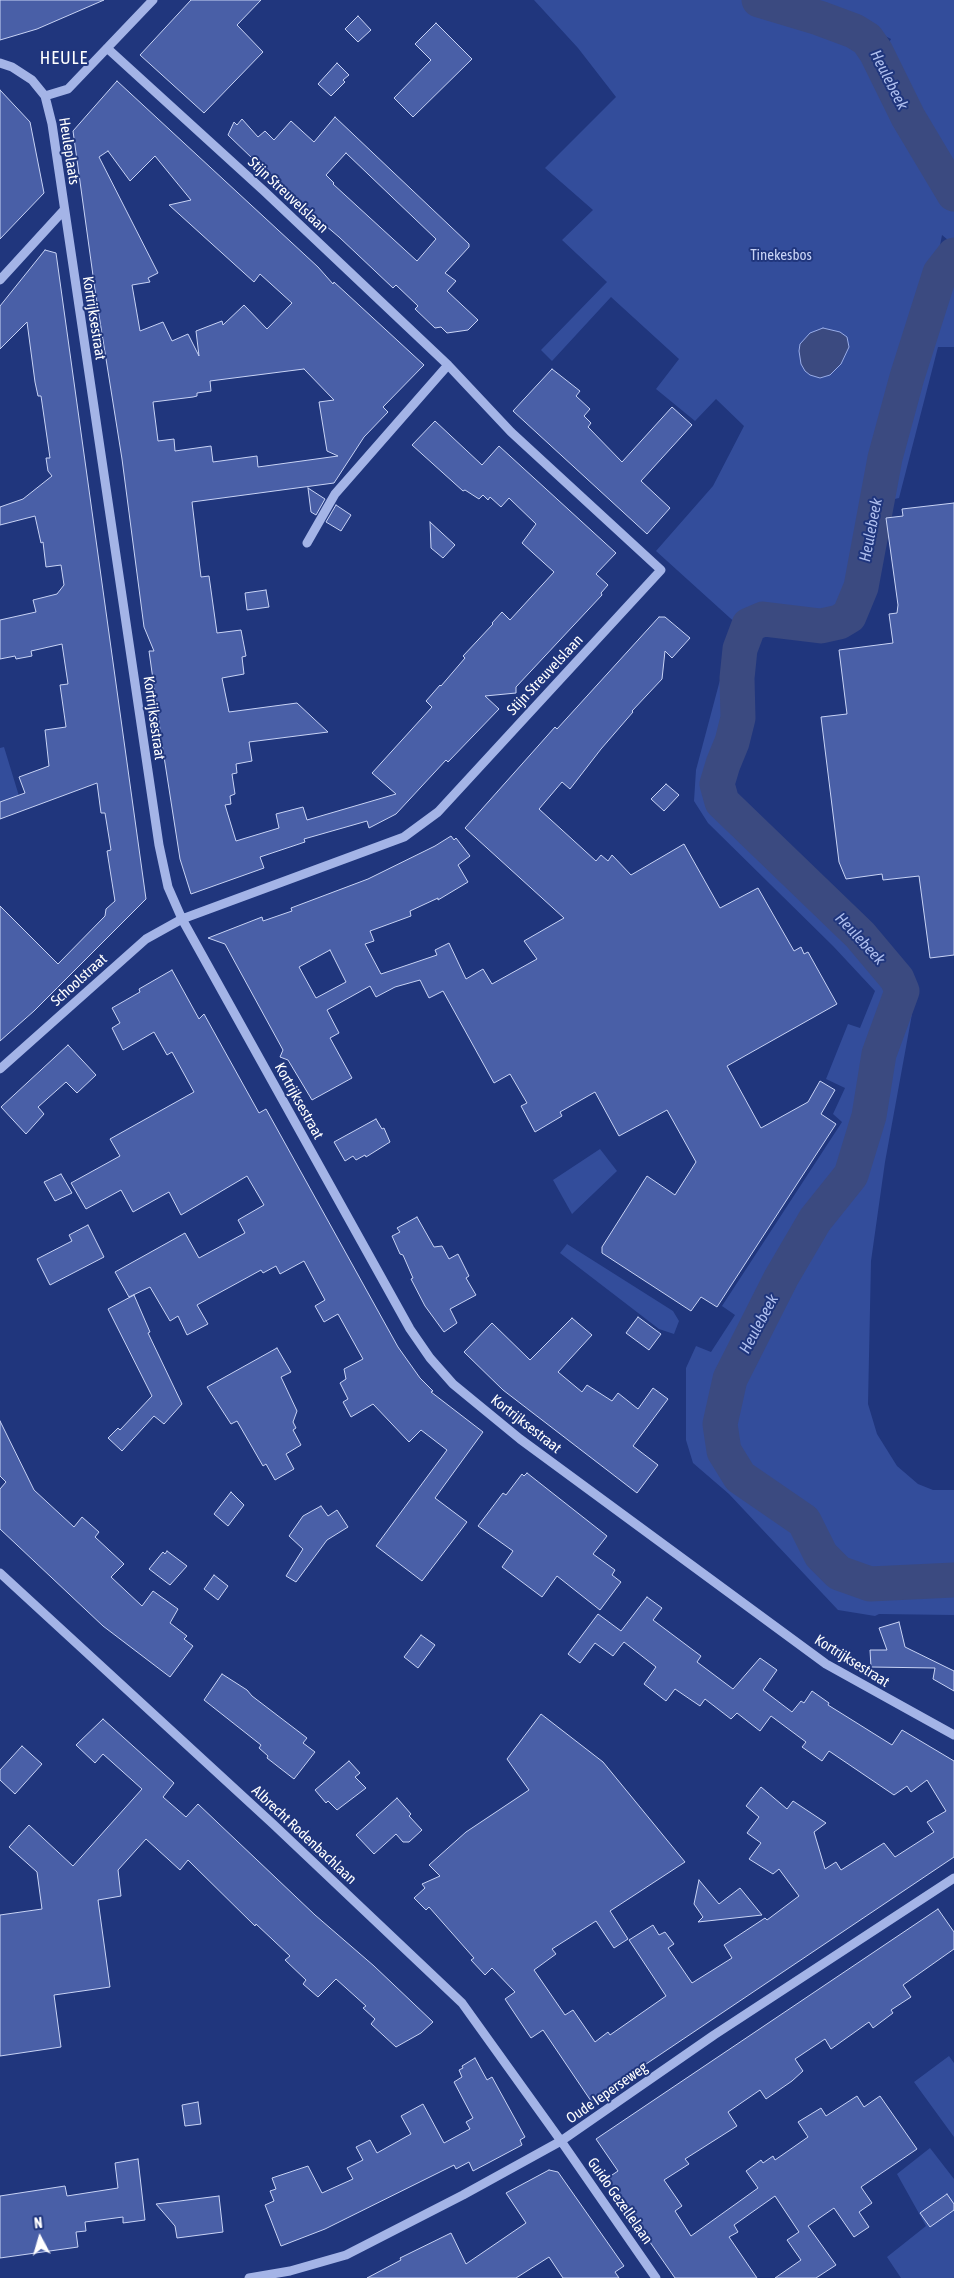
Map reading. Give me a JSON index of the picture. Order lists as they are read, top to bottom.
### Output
{
  "streets": {
    "street": [
      "Heuleplaats",
      "Stijn Streuvelslaan",
      "Kortrijksestraat",
      "Schoolstraat",
      "Albrecht Rodenbachlaan",
      "Oude Ieperseweg",
      "Guido Gezellelaan"
    ]
  },
  "crossings": [
    ["Heuleplaats", "Kortrijksestraat"],
    ["Stijn Streuvelslaan", "Kortrijksestraat"],
    ["Stijn Streuvelslaan", "Schoolstraat"],
    ["Kortrijksestraat", "Schoolstraat"],
    ["Albrecht Rodenbachlaan", "Oude Ieperseweg"],
    ["Albrecht Rodenbachlaan", "Guido Gezellelaan"],
    ["Oude Ieperseweg", "Guido Gezellelaan"]
  ],
  "districts": ["HEULE"],
  "water": ["Heulebeek"],
  "parks": ["Tinekesbos"],
  "north": "top"
}
